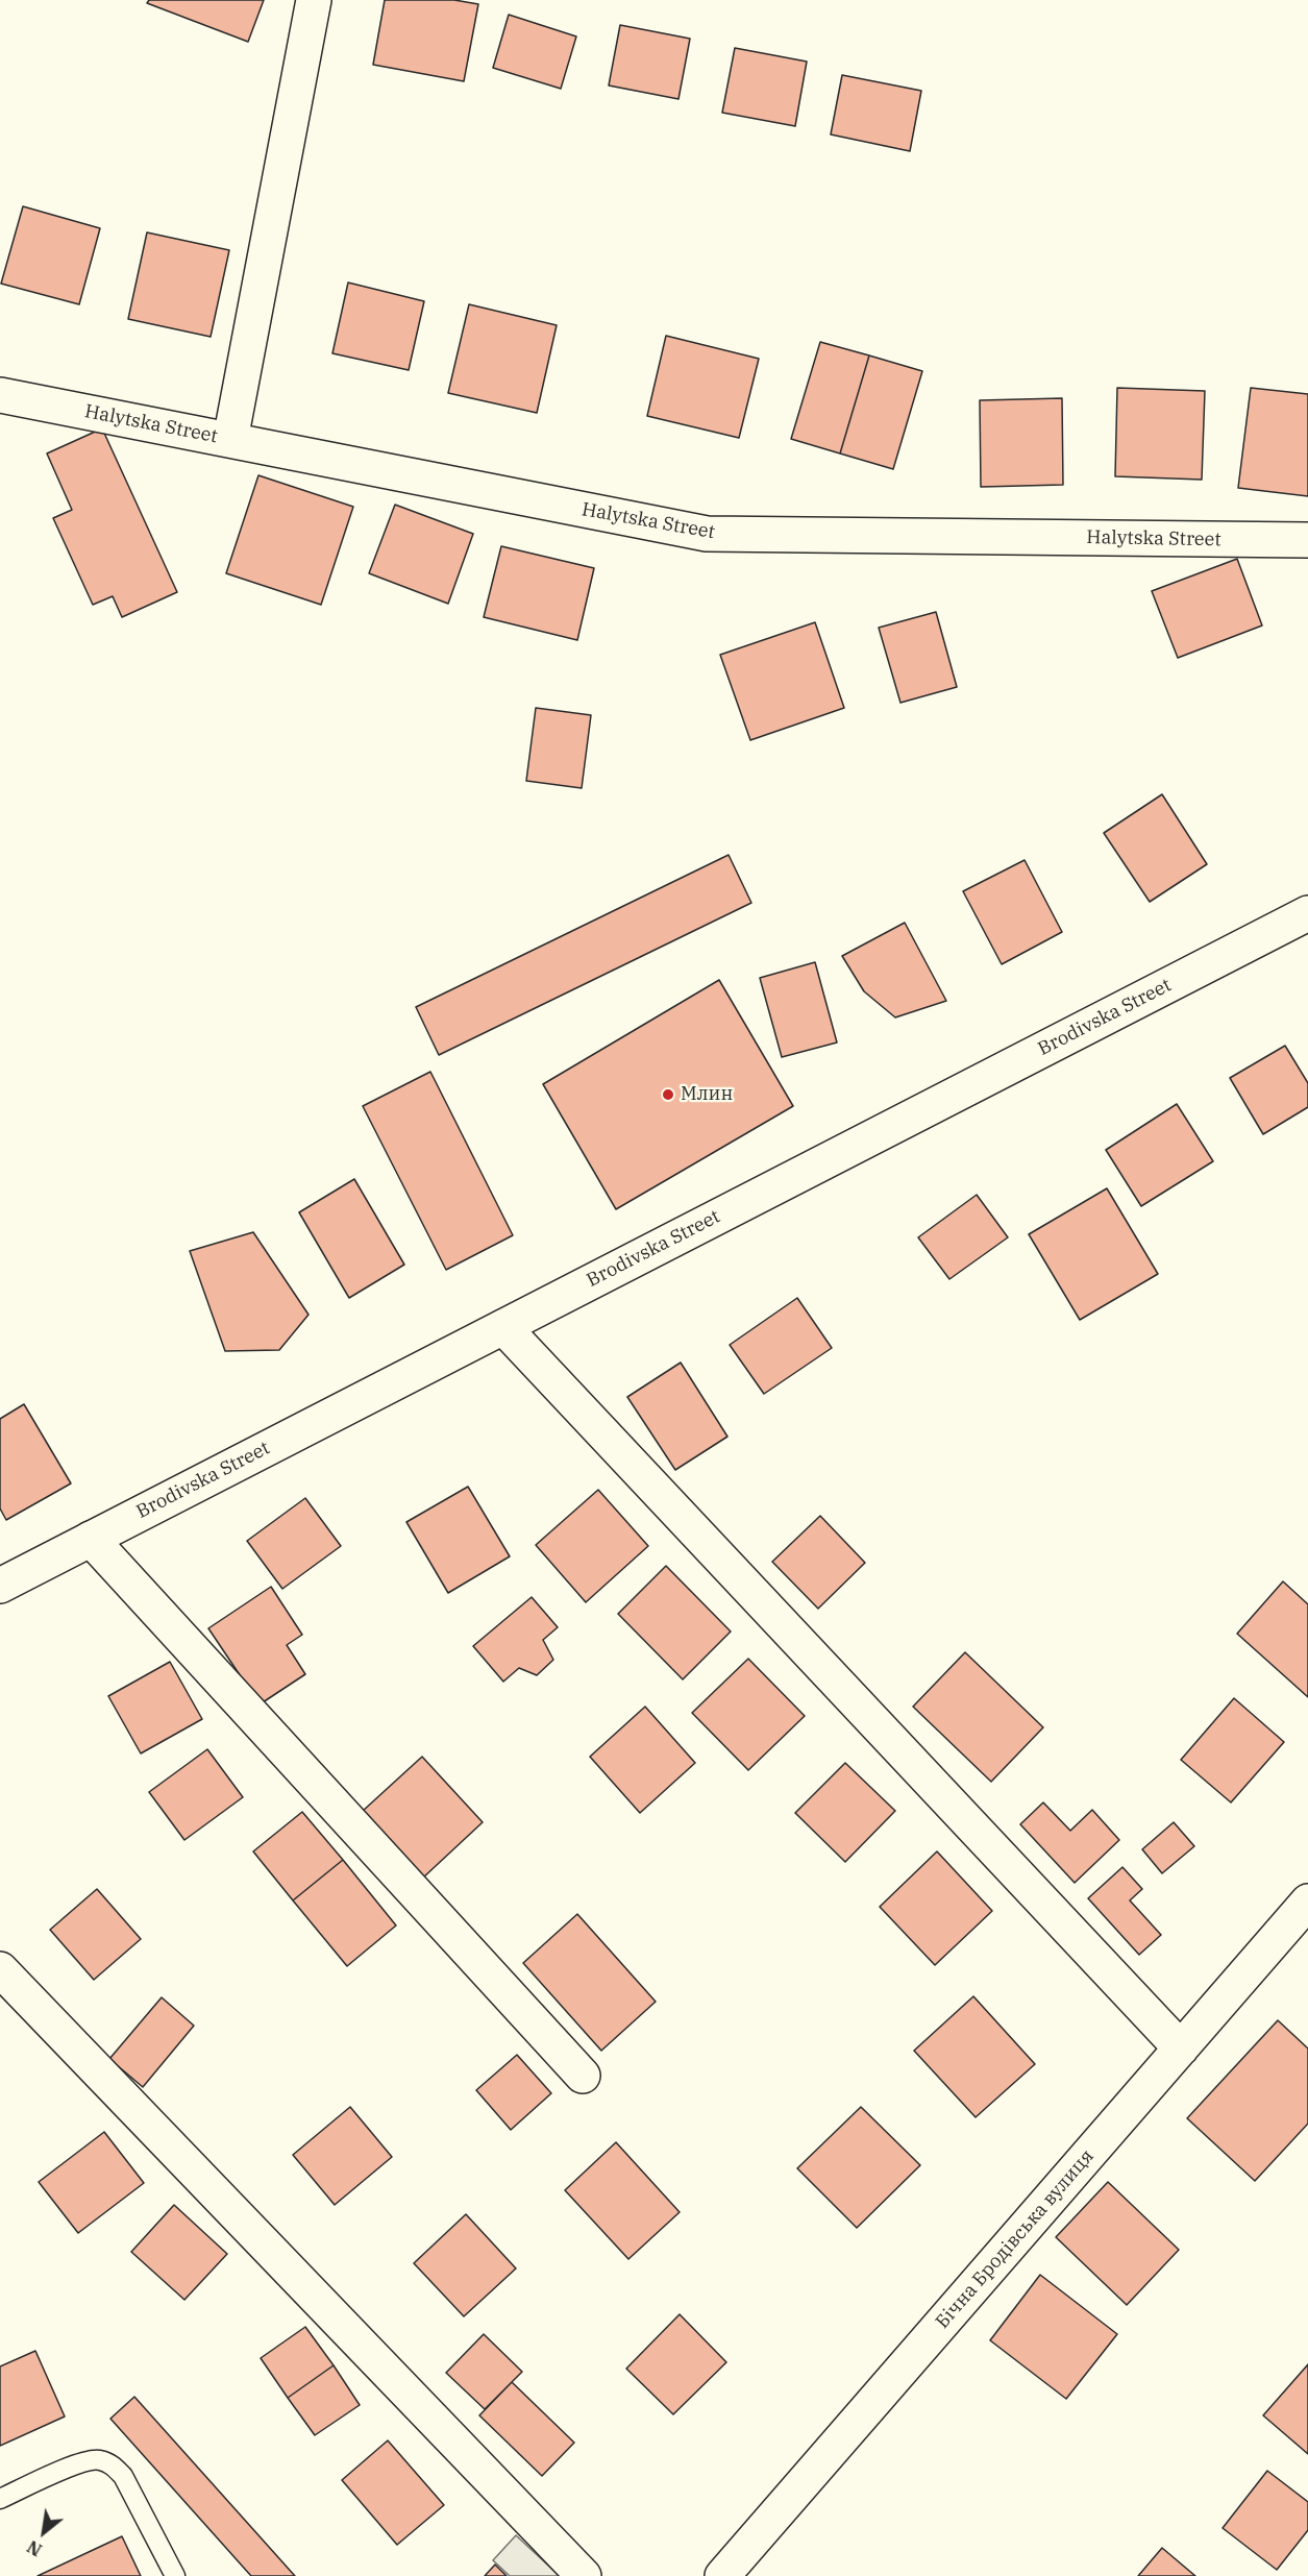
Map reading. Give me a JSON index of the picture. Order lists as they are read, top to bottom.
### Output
{
  "streets": {
    "street": ["Halytska Street", "Brodivska Street", "Бічна Бродівська вулиця"]
  },
  "places": ["Млин"],
  "north": "bottom left"
}
